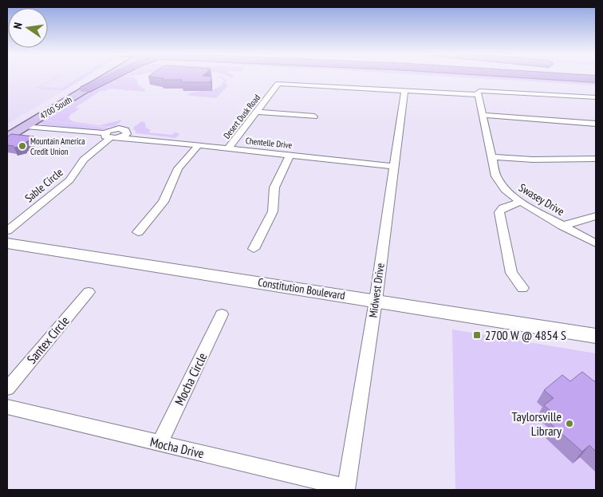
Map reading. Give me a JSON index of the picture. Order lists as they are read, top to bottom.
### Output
{
  "streets": {
    "main road": ["4700 South", "Constitution Boulevard"],
    "street": [
      "Desert Dusk Road",
      "Chentelle Drive",
      "Sable Circle",
      "Swasey Drive",
      "Midwest Drive",
      "Santex Circle",
      "Mocha Circle",
      "Mocha Drive"
    ]
  },
  "crossings": [
    ["4700 South", "Chentelle Drive"],
    ["Desert Dusk Road", "Chentelle Drive"],
    ["Desert Dusk Road", "Swasey Drive"],
    ["Desert Dusk Road", "Midwest Drive"],
    ["Chentelle Drive", "Sable Circle"],
    ["Chentelle Drive", "Midwest Drive"],
    ["Constitution Boulevard", "Midwest Drive"],
    ["Midwest Drive", "Mocha Drive"],
    ["Mocha Circle", "Mocha Drive"]
  ],
  "places": {
    "other": ["Mountain America Credit Union", "Taylorsville Library"],
    "transit": ["2700 W @ 4854 S"]
  },
  "north": "left"
}
